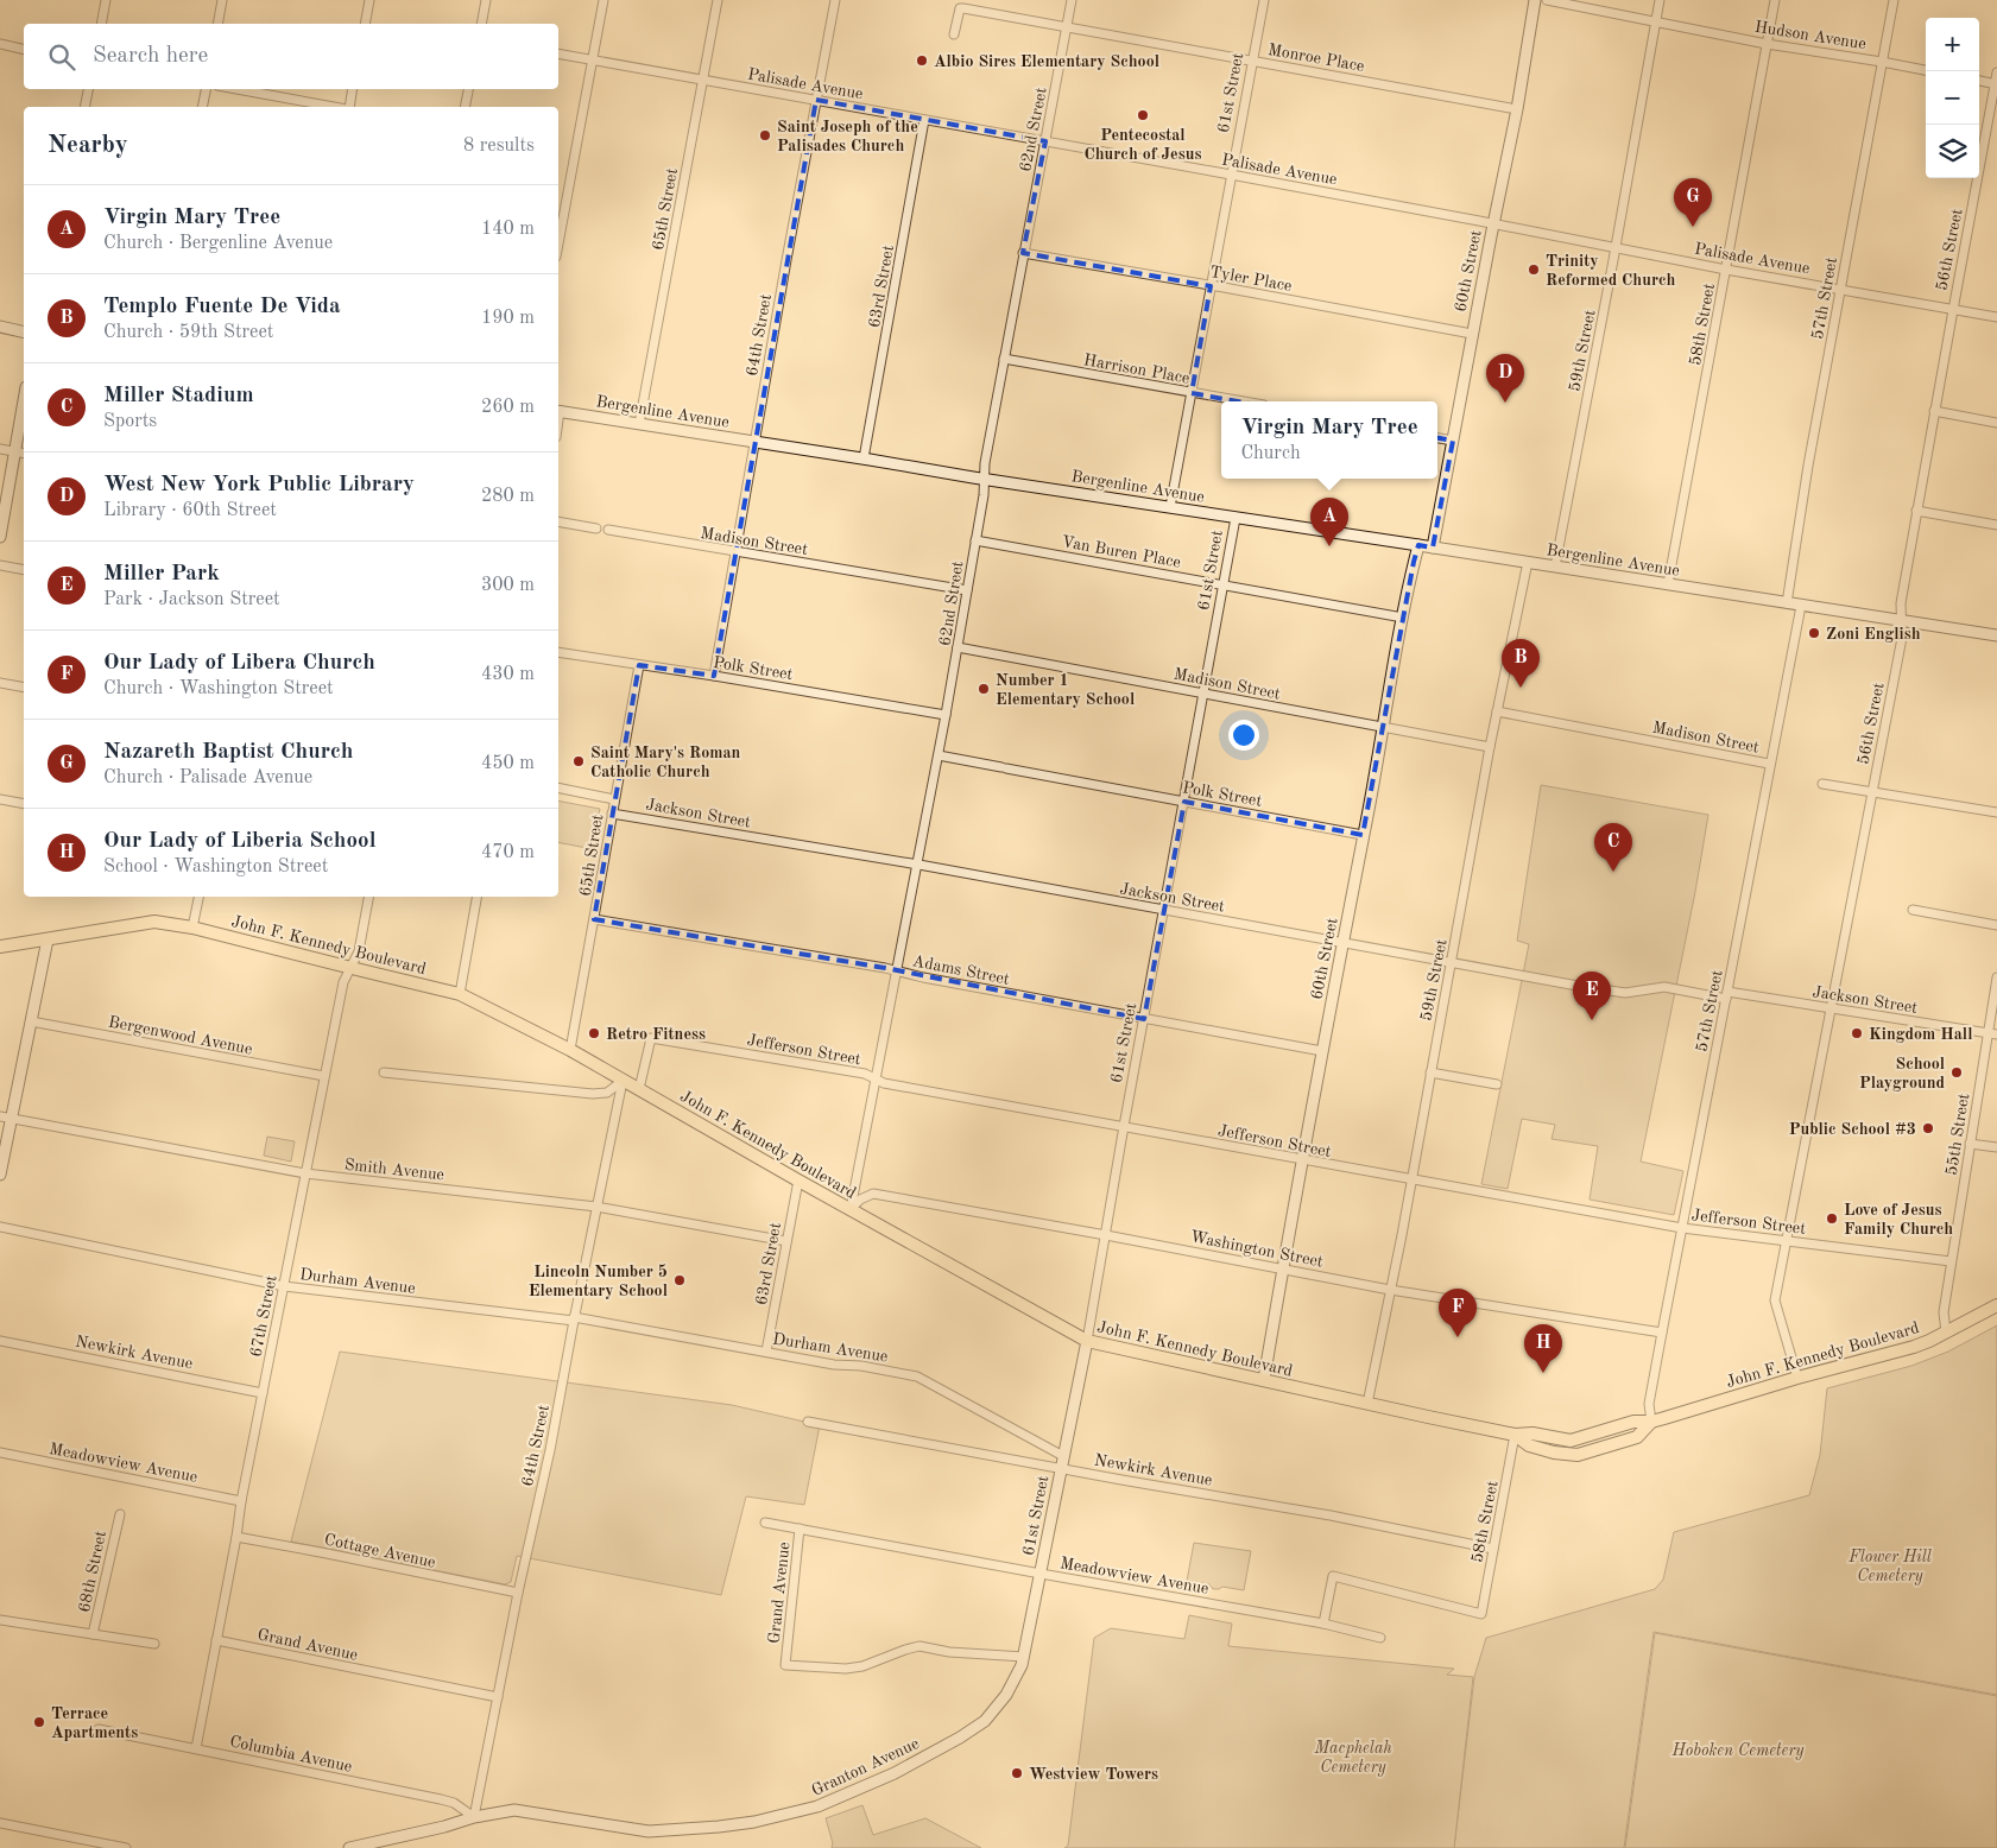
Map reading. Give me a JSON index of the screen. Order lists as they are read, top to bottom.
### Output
{
  "streets": {
    "main road": ["John F. Kennedy Boulevard"],
    "street": [
      "Hudson Avenue",
      "Monroe Place",
      "Palisade Avenue",
      "61st Street",
      "62nd Street",
      "65th Street",
      "56th Street",
      "60th Street",
      "Tyler Place",
      "63rd Street",
      "57th Street",
      "58th Street",
      "64th Street",
      "59th Street",
      "Harrison Place",
      "Bergenline Avenue",
      "Madison Street",
      "Van Buren Place",
      "Polk Street",
      "Jackson Street",
      "Adams Street",
      "Bergenwood Avenue",
      "Jefferson Street",
      "55th Street",
      "Smith Avenue",
      "Washington Street",
      "Durham Avenue",
      "67th Street",
      "Newkirk Avenue",
      "Meadowview Avenue",
      "Cottage Avenue",
      "68th Street",
      "Grand Avenue",
      "Columbia Avenue",
      "Granton Avenue"
    ]
  },
  "crossings": [
    ["Hudson Avenue", "57th Street"],
    ["Hudson Avenue", "58th Street"],
    ["Hudson Avenue", "59th Street"],
    ["Monroe Place", "61st Street"],
    ["Monroe Place", "62nd Street"],
    ["Monroe Place", "60th Street"],
    ["Palisade Avenue", "61st Street"],
    ["Palisade Avenue", "62nd Street"],
    ["Palisade Avenue", "65th Street"],
    ["Palisade Avenue", "56th Street"],
    ["Palisade Avenue", "60th Street"],
    ["Palisade Avenue", "63rd Street"],
    ["Palisade Avenue", "57th Street"],
    ["Palisade Avenue", "58th Street"],
    ["Palisade Avenue", "64th Street"],
    ["Palisade Avenue", "59th Street"],
    ["61st Street", "Tyler Place"],
    ["61st Street", "Harrison Place"],
    ["61st Street", "Bergenline Avenue"],
    ["61st Street", "Madison Street"],
    ["61st Street", "Van Buren Place"],
    ["61st Street", "Polk Street"],
    ["61st Street", "Jackson Street"],
    ["61st Street", "John F. Kennedy Boulevard"],
    ["61st Street", "Adams Street"],
    ["61st Street", "Jefferson Street"],
    ["61st Street", "Washington Street"],
    ["61st Street", "Durham Avenue"],
    ["61st Street", "Newkirk Avenue"],
    ["61st Street", "Meadowview Avenue"],
    ["61st Street", "Granton Avenue"],
    ["62nd Street", "Tyler Place"],
    ["62nd Street", "Harrison Place"],
    ["62nd Street", "Bergenline Avenue"],
    ["62nd Street", "Madison Street"],
    ["62nd Street", "Van Buren Place"],
    ["62nd Street", "Polk Street"],
    ["62nd Street", "Jackson Street"],
    ["62nd Street", "John F. Kennedy Boulevard"],
    ["62nd Street", "Adams Street"],
    ["62nd Street", "Jefferson Street"],
    ["62nd Street", "Washington Street"],
    ["65th Street", "Bergenline Avenue"],
    ["65th Street", "Polk Street"],
    ["65th Street", "Jackson Street"],
    ["65th Street", "John F. Kennedy Boulevard"],
    ["65th Street", "Adams Street"],
    ["56th Street", "Bergenline Avenue"],
    ["56th Street", "Jackson Street"],
    ["56th Street", "John F. Kennedy Boulevard"],
    ["56th Street", "Jefferson Street"],
    ["60th Street", "Tyler Place"],
    ["60th Street", "Bergenline Avenue"],
    ["60th Street", "Madison Street"],
    ["60th Street", "Van Buren Place"],
    ["60th Street", "Polk Street"],
    ["60th Street", "Jackson Street"],
    ["60th Street", "John F. Kennedy Boulevard"],
    ["60th Street", "Adams Street"],
    ["60th Street", "Jefferson Street"],
    ["60th Street", "Washington Street"],
    ["63rd Street", "Bergenline Avenue"],
    ["63rd Street", "John F. Kennedy Boulevard"],
    ["63rd Street", "Smith Avenue"],
    ["63rd Street", "Durham Avenue"],
    ["57th Street", "Bergenline Avenue"],
    ["57th Street", "Madison Street"],
    ["57th Street", "Jackson Street"],
    ["57th Street", "John F. Kennedy Boulevard"],
    ["57th Street", "Jefferson Street"],
    ["57th Street", "Washington Street"],
    ["58th Street", "Bergenline Avenue"],
    ["58th Street", "John F. Kennedy Boulevard"],
    ["58th Street", "Newkirk Avenue"],
    ["58th Street", "Meadowview Avenue"],
    ["64th Street", "Bergenline Avenue"],
    ["64th Street", "Madison Street"],
    ["64th Street", "Polk Street"],
    ["64th Street", "John F. Kennedy Boulevard"],
    ["64th Street", "Smith Avenue"],
    ["64th Street", "Durham Avenue"],
    ["64th Street", "Cottage Avenue"],
    ["64th Street", "Grand Avenue"],
    ["64th Street", "Columbia Avenue"],
    ["64th Street", "Granton Avenue"],
    ["59th Street", "Bergenline Avenue"],
    ["59th Street", "Madison Street"],
    ["59th Street", "Jackson Street"],
    ["59th Street", "John F. Kennedy Boulevard"],
    ["59th Street", "Jefferson Street"],
    ["59th Street", "Washington Street"],
    ["Jackson Street", "55th Street"],
    ["John F. Kennedy Boulevard", "Jefferson Street"],
    ["John F. Kennedy Boulevard", "55th Street"],
    ["John F. Kennedy Boulevard", "Washington Street"],
    ["John F. Kennedy Boulevard", "67th Street"],
    ["Bergenwood Avenue", "67th Street"],
    ["Jefferson Street", "55th Street"],
    ["Smith Avenue", "67th Street"],
    ["Durham Avenue", "67th Street"],
    ["67th Street", "Newkirk Avenue"],
    ["67th Street", "Meadowview Avenue"],
    ["67th Street", "Cottage Avenue"],
    ["67th Street", "Grand Avenue"],
    ["67th Street", "Columbia Avenue"],
    ["Meadowview Avenue", "Grand Avenue"],
    ["Meadowview Avenue", "Granton Avenue"],
    ["Grand Avenue", "Granton Avenue"],
    ["Columbia Avenue", "Granton Avenue"]
  ],
  "parks": ["Flower Hill Cemetery", "Macphelah Cemetery", "Hoboken Cemetery"],
  "places": [
    "Albio Sires Elementary School",
    "Pentecostal Church of Jesus",
    "Saint Joseph of the Palisades Church",
    "Trinity Reformed Church",
    "Zoni English",
    "Number 1 Elementary School",
    "Saint Mary's Roman Catholic Church",
    "Retro Fitness",
    "Kingdom Hall",
    "School Playground",
    "Public School #3",
    "Love of Jesus Family Church",
    "Lincoln Number 5 Elementary School",
    "Terrace Apartments",
    "Westview Towers"
  ],
  "page": {
    "map_buttons": ["+", "−"],
    "search": "Search here",
    "heading": ["Nearby", "8 results"],
    "pins": [
      "G",
      "D",
      "A",
      "B",
      "C",
      "E",
      "F",
      "H"
    ],
    "list": [
      {
        "mark": "A",
        "name": "Virgin Mary Tree",
        "note": "Church · Bergenline Avenue",
        "value": "140 m"
      },
      {
        "mark": "B",
        "name": "Templo Fuente De Vida",
        "note": "Church · 59th Street",
        "value": "190 m"
      },
      {
        "mark": "C",
        "name": "Miller Stadium",
        "note": "Sports",
        "value": "260 m"
      },
      {
        "mark": "D",
        "name": "West New York Public Library",
        "note": "Library · 60th Street",
        "value": "280 m"
      },
      {
        "mark": "E",
        "name": "Miller Park",
        "note": "Park · Jackson Street",
        "value": "300 m"
      },
      {
        "mark": "F",
        "name": "Our Lady of Libera Church",
        "note": "Church · Washington Street",
        "value": "430 m"
      },
      {
        "mark": "G",
        "name": "Nazareth Baptist Church",
        "note": "Church · Palisade Avenue",
        "value": "450 m"
      },
      {
        "mark": "H",
        "name": "Our Lady of Liberia School",
        "note": "School · Washington Street",
        "value": "470 m"
      }
    ],
    "popup": ["Virgin Mary Tree", "Church"]
  }
}
